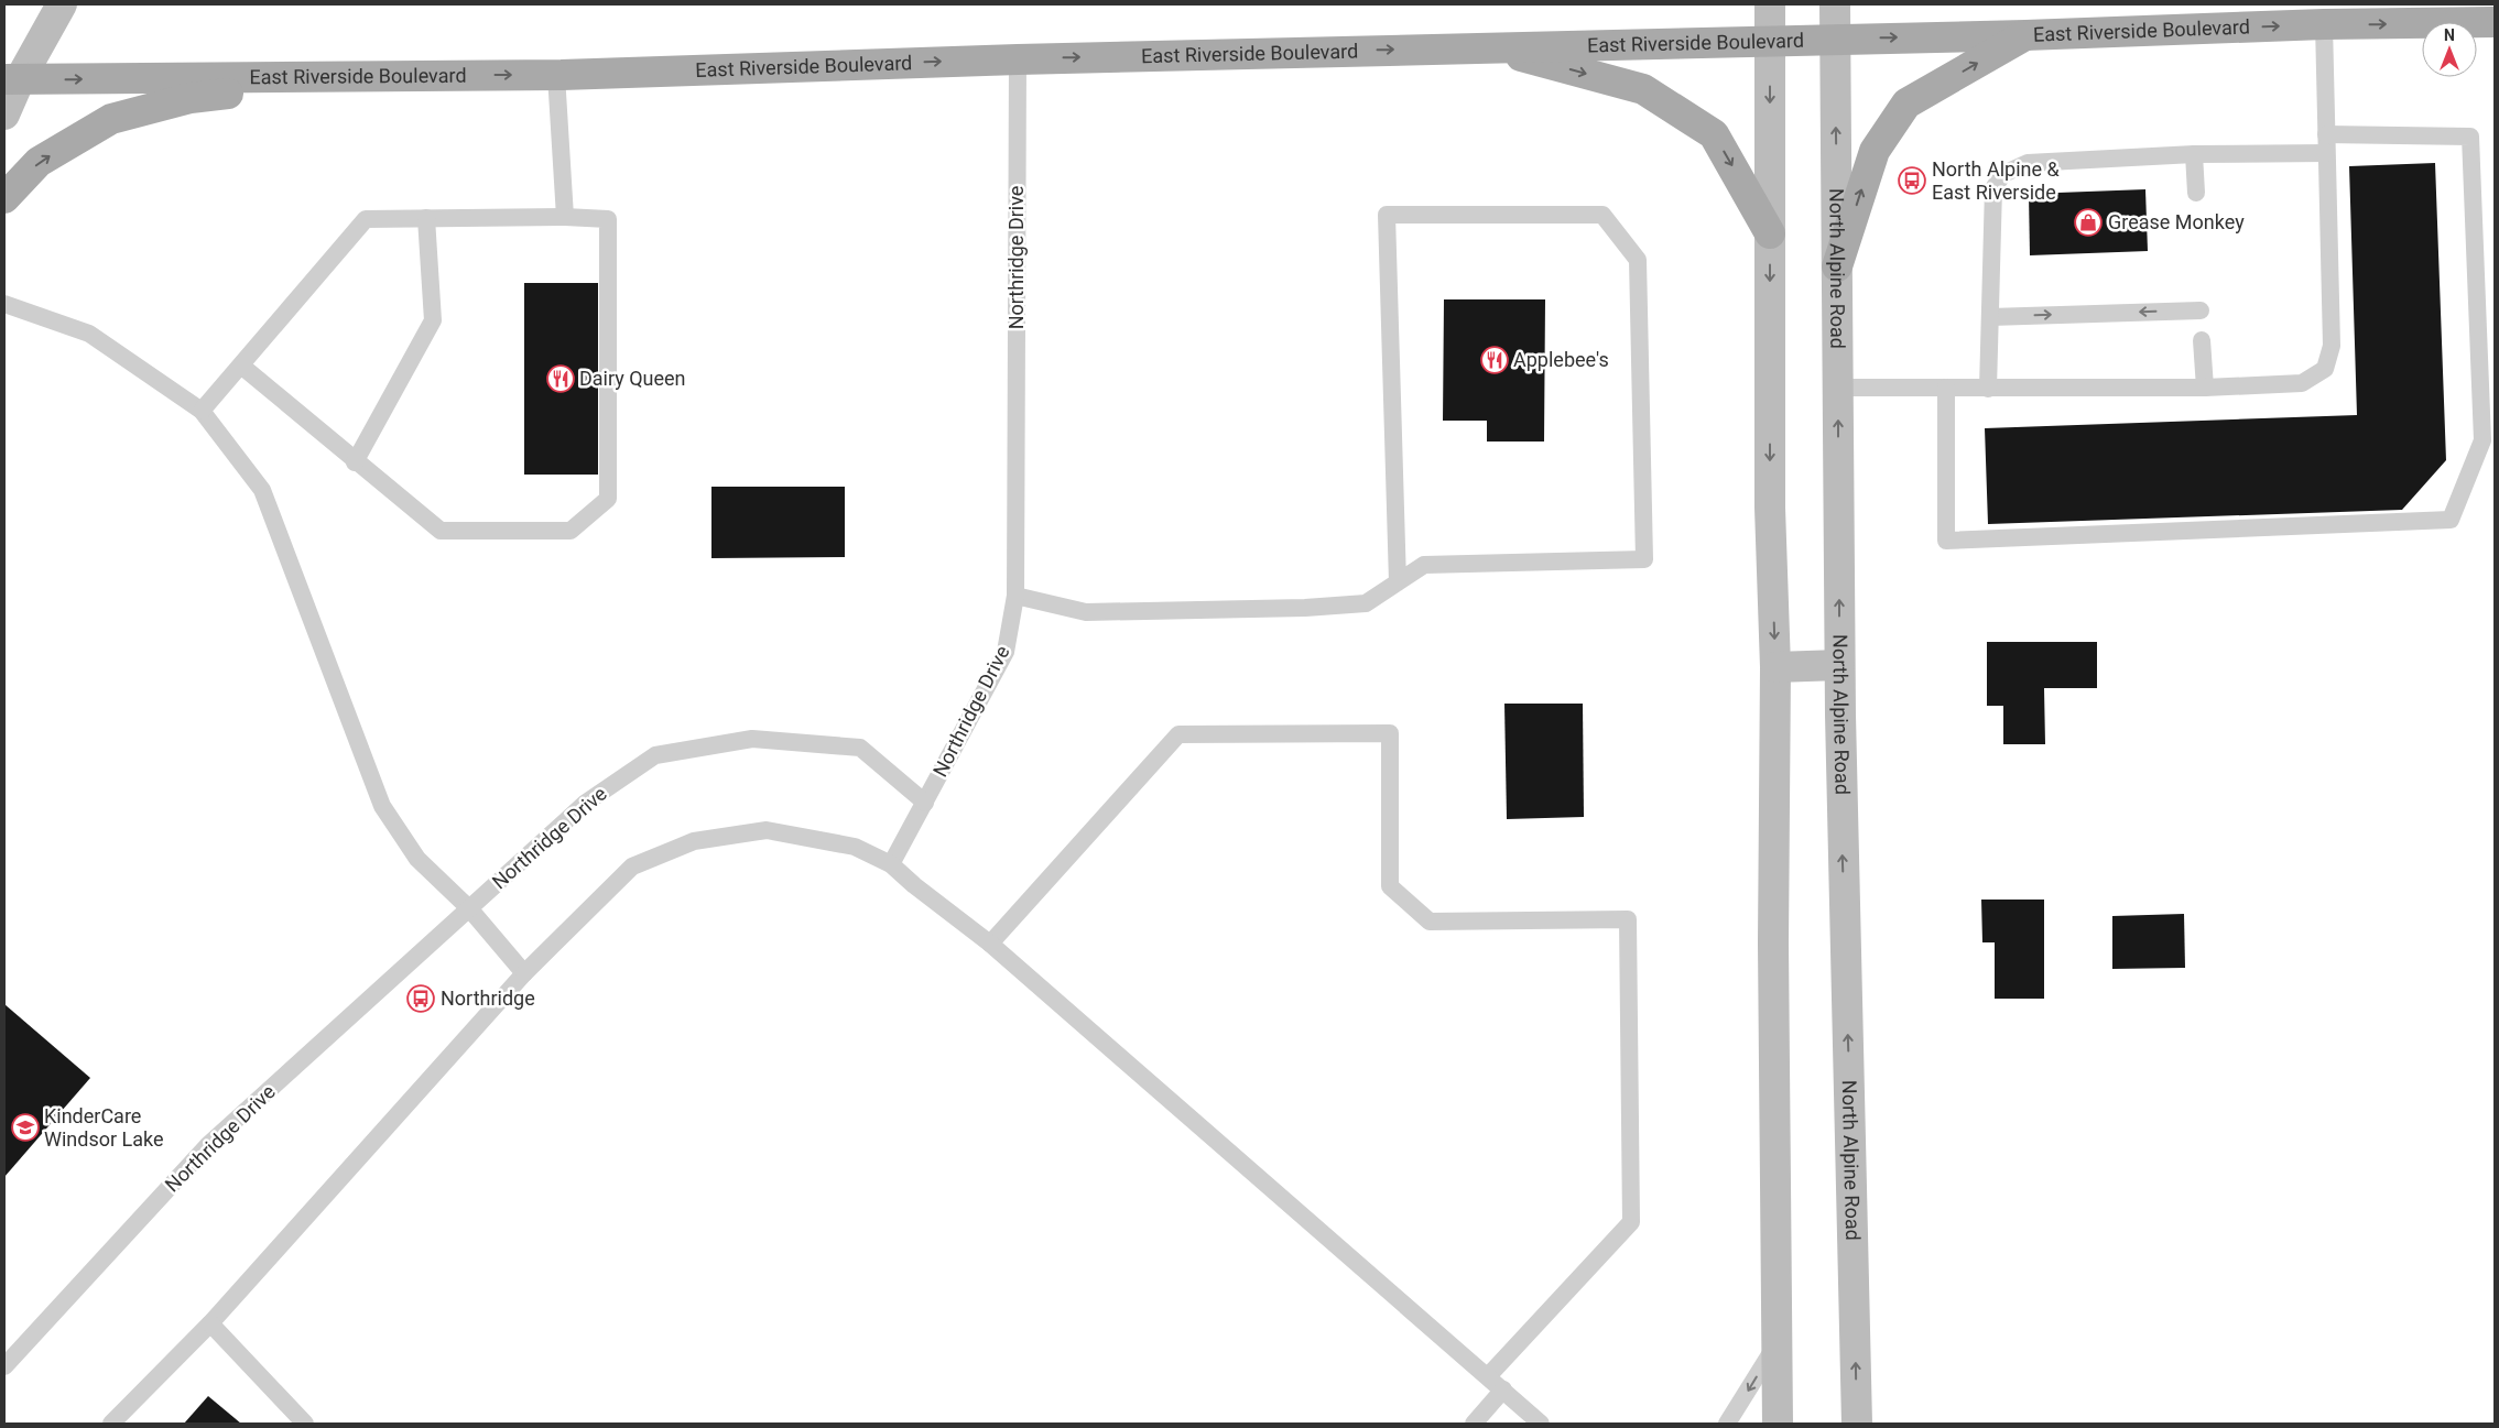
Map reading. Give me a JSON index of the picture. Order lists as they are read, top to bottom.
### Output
{
  "streets": {
    "main road": ["East Riverside Boulevard", "North Alpine Road"],
    "lane": ["Northridge Drive"]
  },
  "crossings": [
    ["East Riverside Boulevard", "Northridge Drive"],
    ["East Riverside Boulevard", "North Alpine Road"]
  ],
  "one_way": ["East Riverside Boulevard"],
  "places": {
    "bus stop": ["North Alpine & East Riverside", "Northridge"],
    "shop": ["Grease Monkey"],
    "restaurant": ["Applebee's", "Dairy Queen"],
    "school or university": ["KinderCare Windsor Lake"]
  },
  "north": "top"
}
